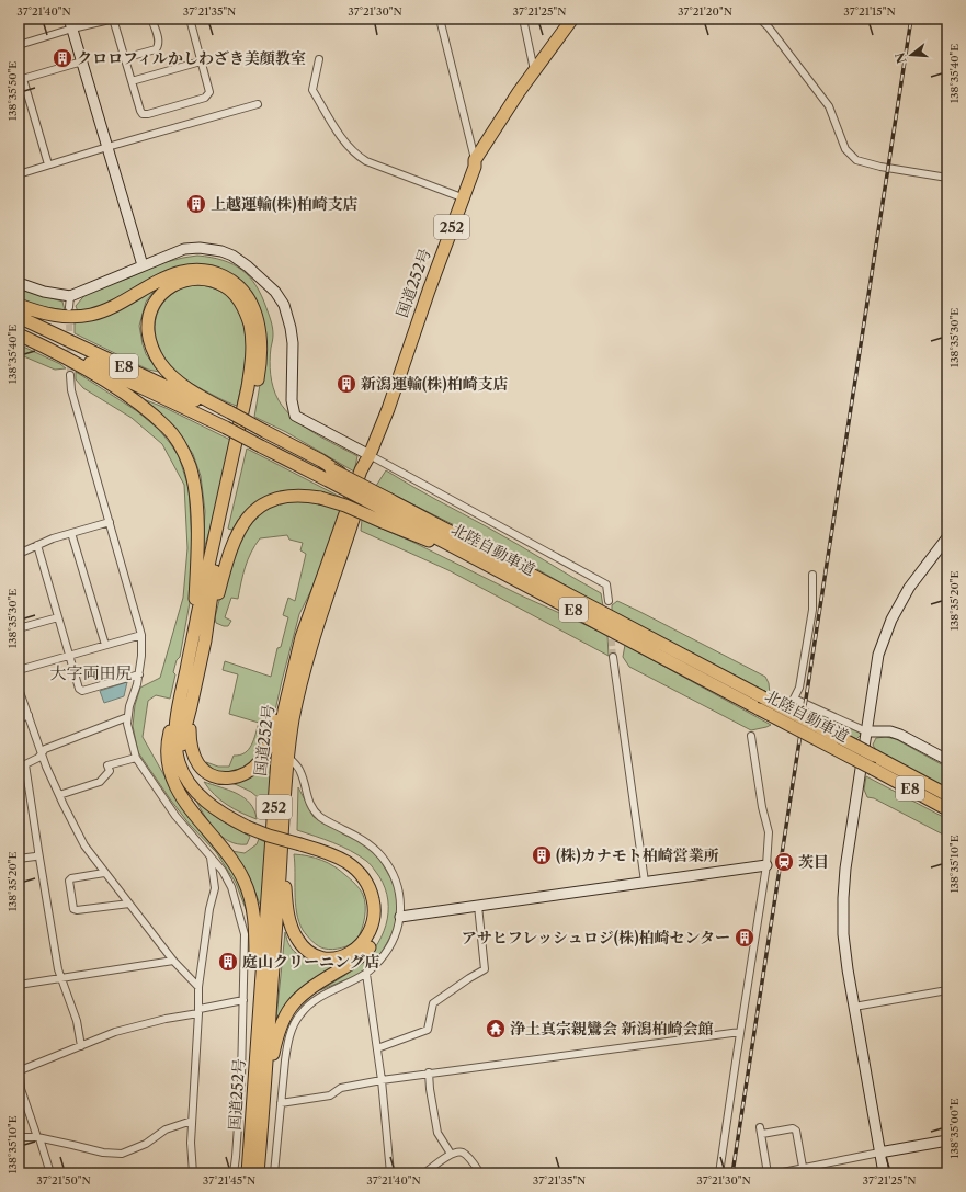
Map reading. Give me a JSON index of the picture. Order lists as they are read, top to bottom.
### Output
{
  "streets": {
    "highway": [
      "252",
      "国道252号",
      "E8",
      "北陸自動車道"
    ]
  },
  "districts": ["大字両田尻"],
  "places": {
    "building": [
      "クロロフィルかしわざき美顔教室",
      "上越運輸(株)柏崎支店",
      "新潟運輸(株)柏崎支店",
      "(株)カナモト柏崎営業所",
      "アサヒフレッシュロジ(株)柏崎センター",
      "庭山クリーニング店"
    ],
    "station": ["茨目"],
    "temple": ["浄土真宗親鸞会 新潟柏崎会館"]
  },
  "north": "left",
  "coordinates": [
    "37°21'40\"N",
    "37°21'35\"N",
    "37°21'30\"N",
    "37°21'25\"N",
    "37°21'20\"N",
    "37°21'15\"N",
    "138°35'40\"E",
    "138°35'50\"E",
    "138°35'30\"E",
    "138°35'20\"E",
    "138°35'10\"E",
    "138°35'00\"E",
    "37°21'50\"N",
    "37°21'45\"N"
  ]
}
